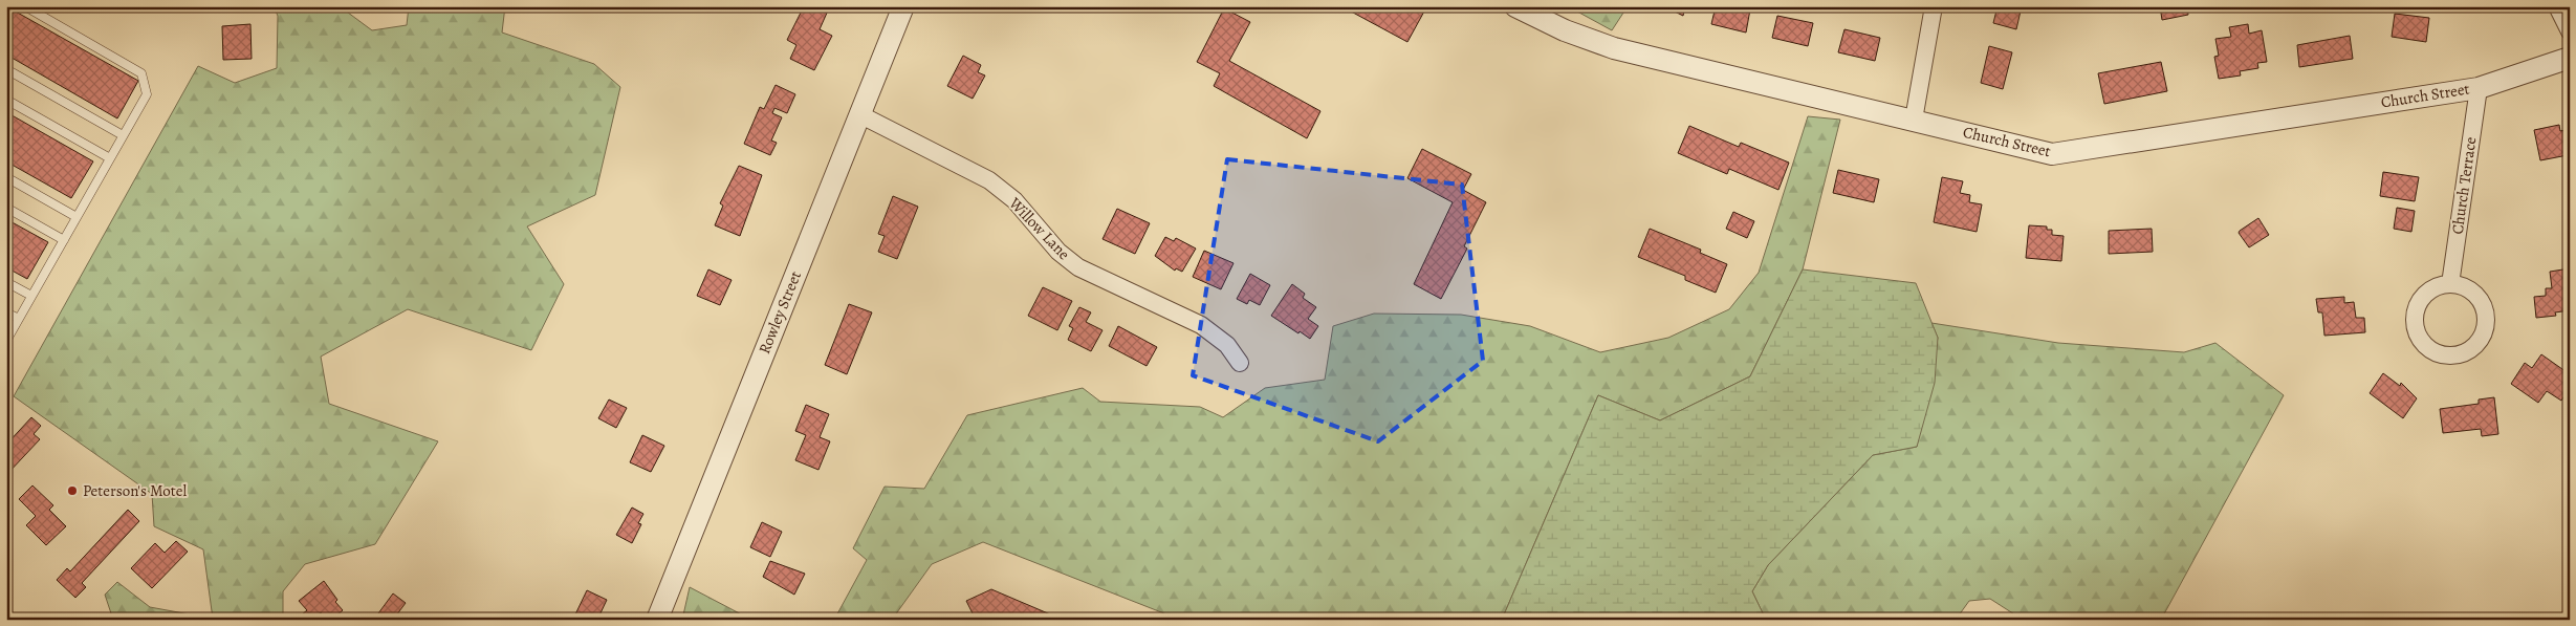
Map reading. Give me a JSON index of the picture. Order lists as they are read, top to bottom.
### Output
{
  "streets": {
    "street": [
      "Church Street",
      "Church Terrace",
      "Willow Lane",
      "Rowley Street"
    ]
  },
  "crossings": [
    ["Church Street", "Church Terrace"],
    ["Willow Lane", "Rowley Street"]
  ],
  "places": ["Peterson's Motel"]
}
